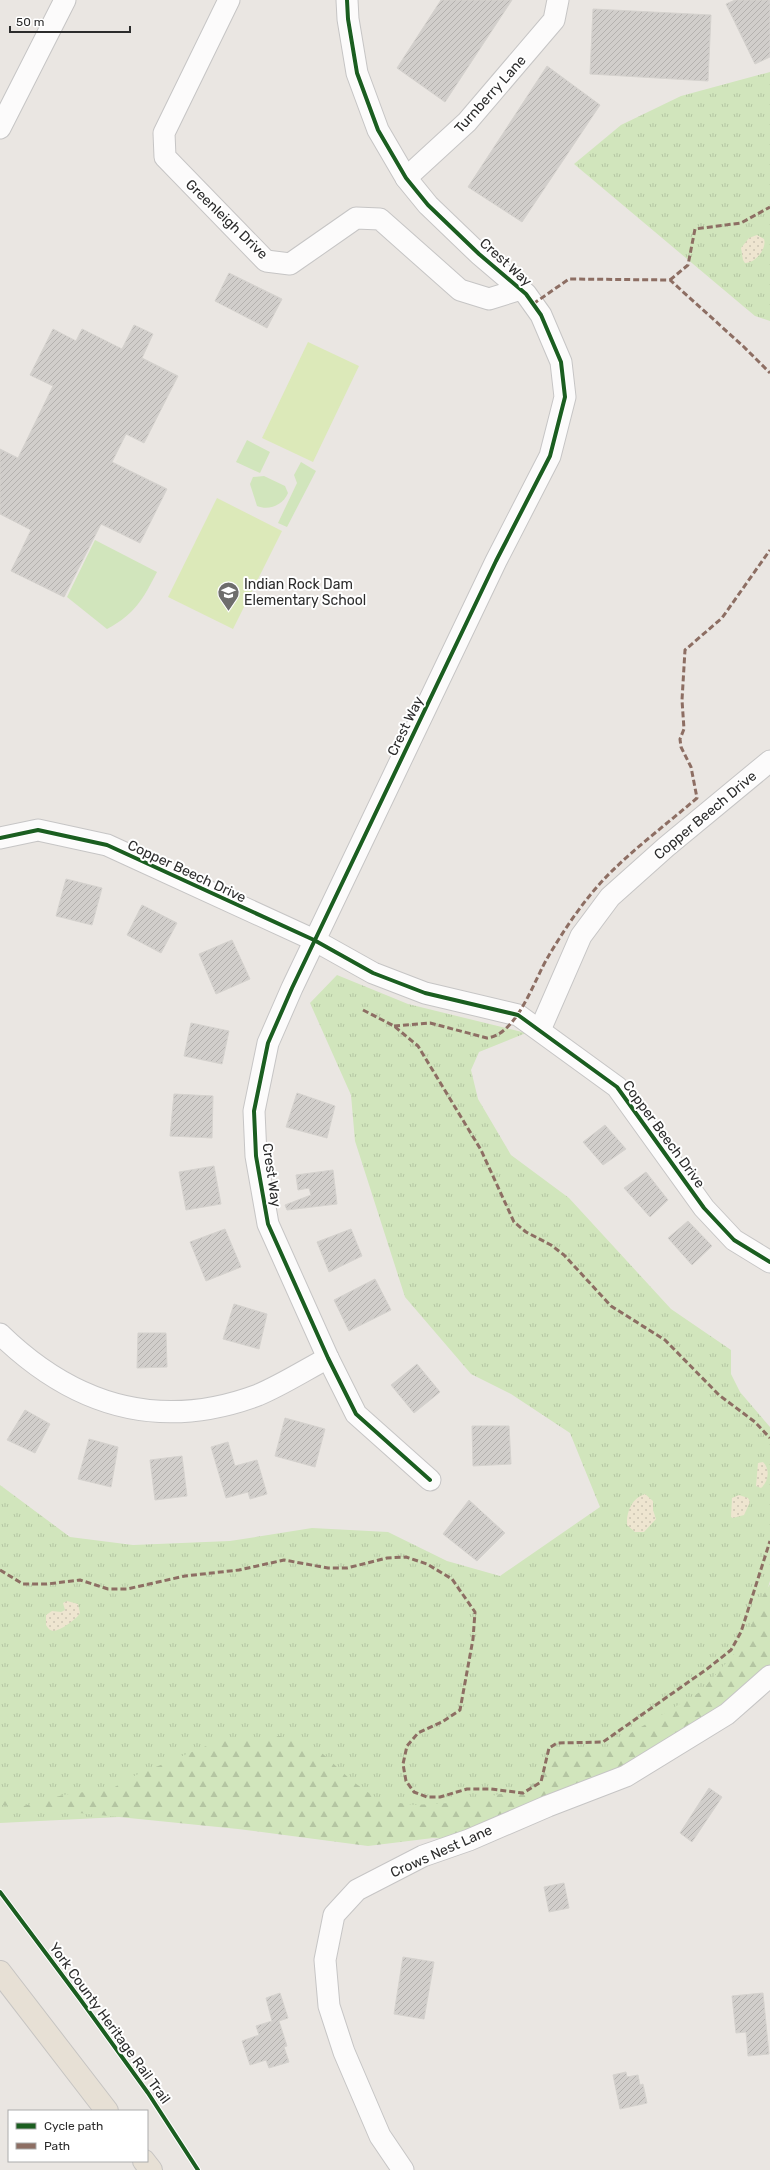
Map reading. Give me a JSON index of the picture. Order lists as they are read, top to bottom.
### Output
{
  "streets": {
    "street": [
      "Turnberry Lane",
      "Greenleigh Drive",
      "Crest Way",
      "Copper Beech Drive",
      "Crows Nest Lane"
    ],
    "cycle path": ["York County Heritage Rail Trail"]
  },
  "crossings": [
    ["Turnberry Lane", "Crest Way"],
    ["Greenleigh Drive", "Crest Way"],
    ["Crest Way", "Copper Beech Drive"]
  ],
  "places": {
    "school or university": ["Indian Rock Dam Elementary School"]
  },
  "legend": ["Cycle path", "Path"],
  "scale_bar": "50 m"
}
